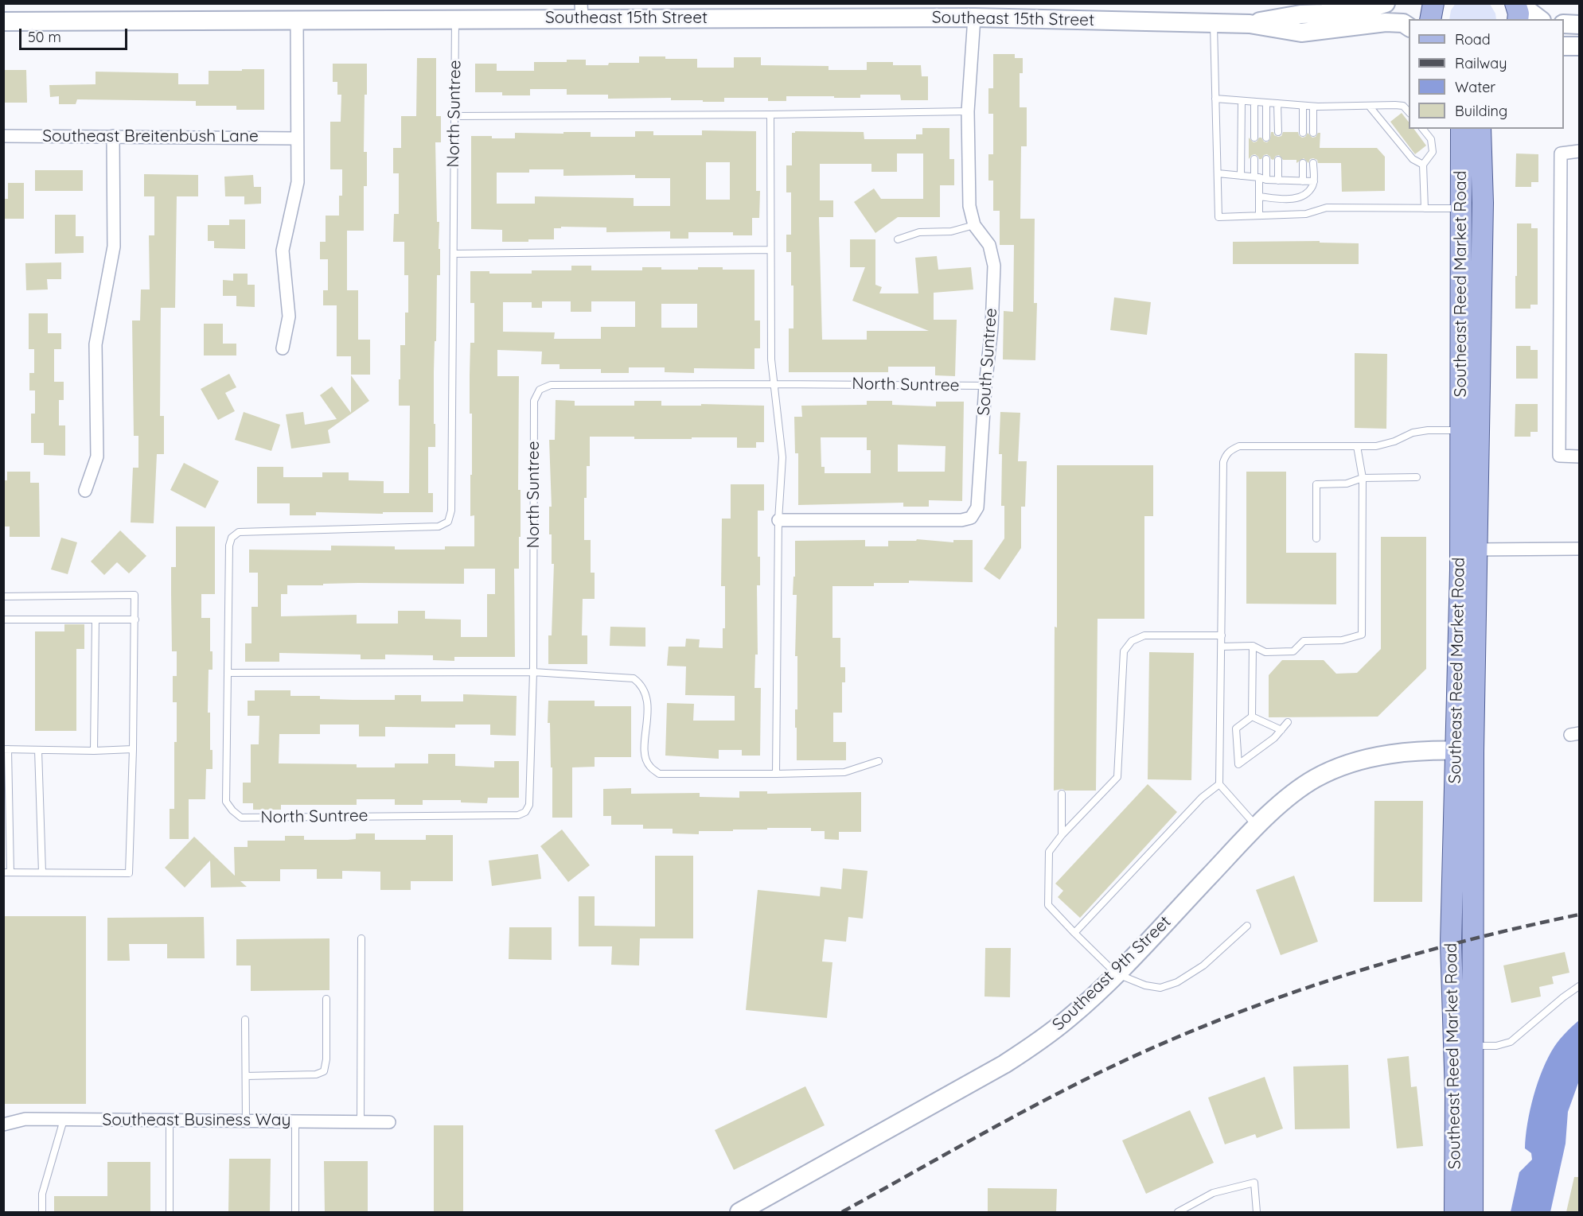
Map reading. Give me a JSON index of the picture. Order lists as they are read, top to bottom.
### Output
{
  "streets": {
    "main road": ["Southeast 15th Street", "Southeast Reed Market Road", "Southeast 9th Street"],
    "street": ["Southeast Breitenbush Lane", "South Suntree", "Southeast Business Way"],
    "lane": ["North Suntree"]
  },
  "crossings": [
    ["Southeast 15th Street", "North Suntree"],
    ["Southeast 15th Street", "South Suntree"],
    ["North Suntree", "South Suntree"],
    ["Southeast Reed Market Road", "Southeast 9th Street"]
  ],
  "legend": [
    "Road",
    "Railway",
    "Water",
    "Building"
  ],
  "scale_bar": "50 m"
}
